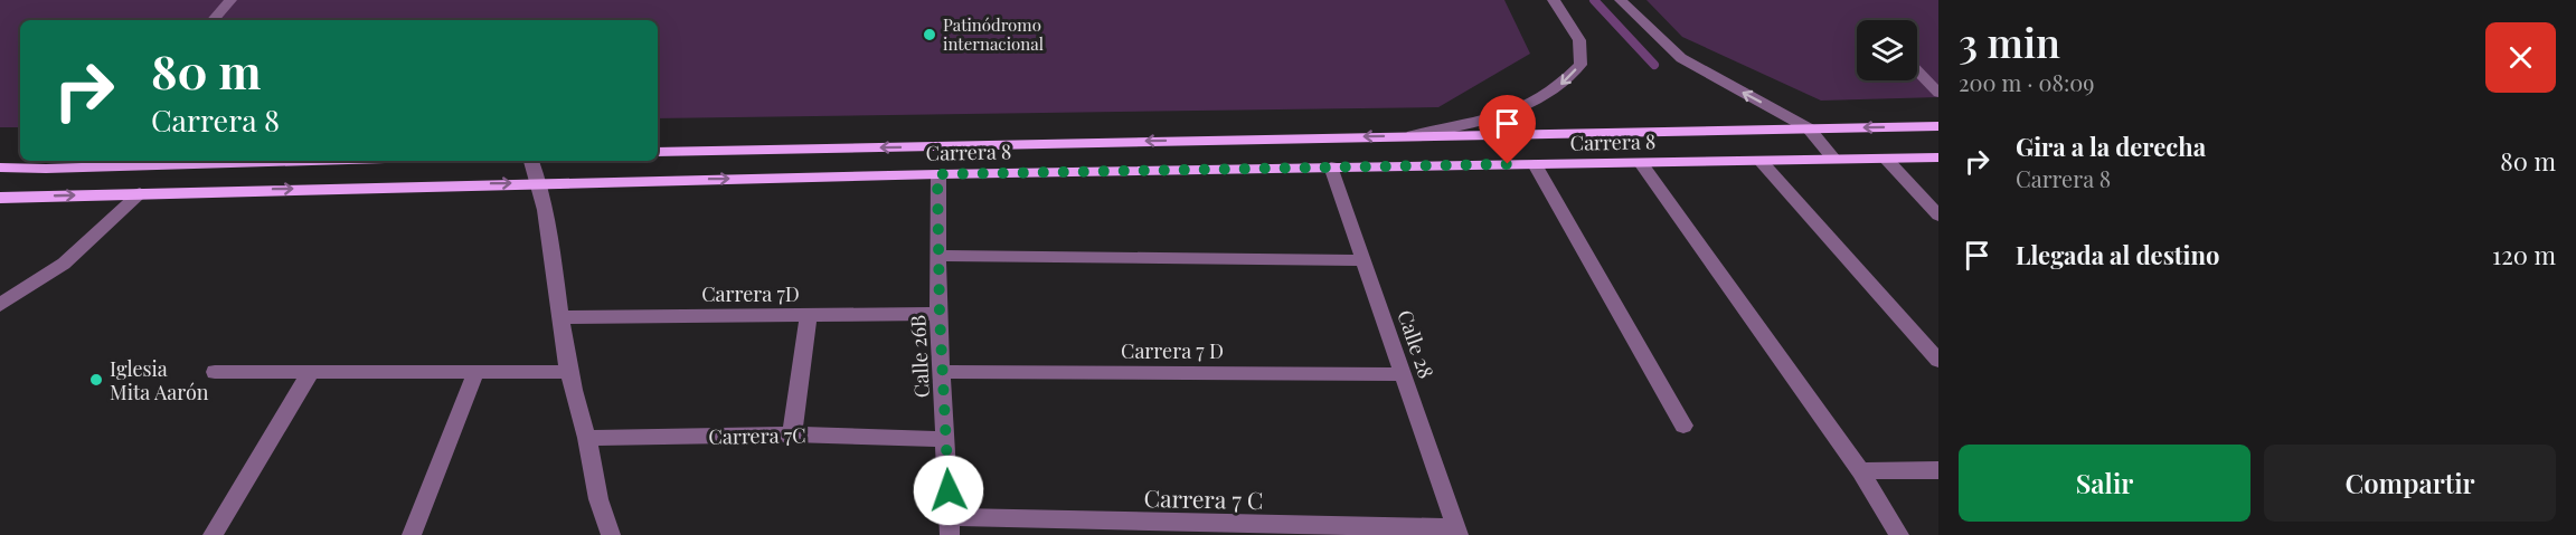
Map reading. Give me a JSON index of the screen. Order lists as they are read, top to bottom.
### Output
{
  "streets": {
    "main road": ["Carrera 8"],
    "street": [
      "Carrera 7D",
      "Calle 28",
      "Carrera 7 D",
      "Calle 26B",
      "Carrera 7C",
      "Carrera 7 C"
    ]
  },
  "crossings": [
    ["Carrera 8", "Calle 28"],
    ["Carrera 8", "Calle 26B"],
    ["Carrera 7D", "Calle 26B"],
    ["Calle 28", "Carrera 7 D"],
    ["Calle 28", "Carrera 7 C"],
    ["Carrera 7 D", "Calle 26B"],
    ["Calle 26B", "Carrera 7C"],
    ["Calle 26B", "Carrera 7 C"]
  ],
  "places": ["Patinódromo internacional", "Iglesia Mita Aarón"],
  "page": {
    "heading": ["3 min", "200 m · 08:09"],
    "turn": ["80 m", "Carrera 8"],
    "list": [
      {
        "name": "Gira a la derecha",
        "note": "Carrera 8",
        "value": "80 m"
      },
      {
        "name": "Llegada al destino",
        "value": "120 m"
      }
    ],
    "buttons": ["Salir", "Compartir"]
  }
}
